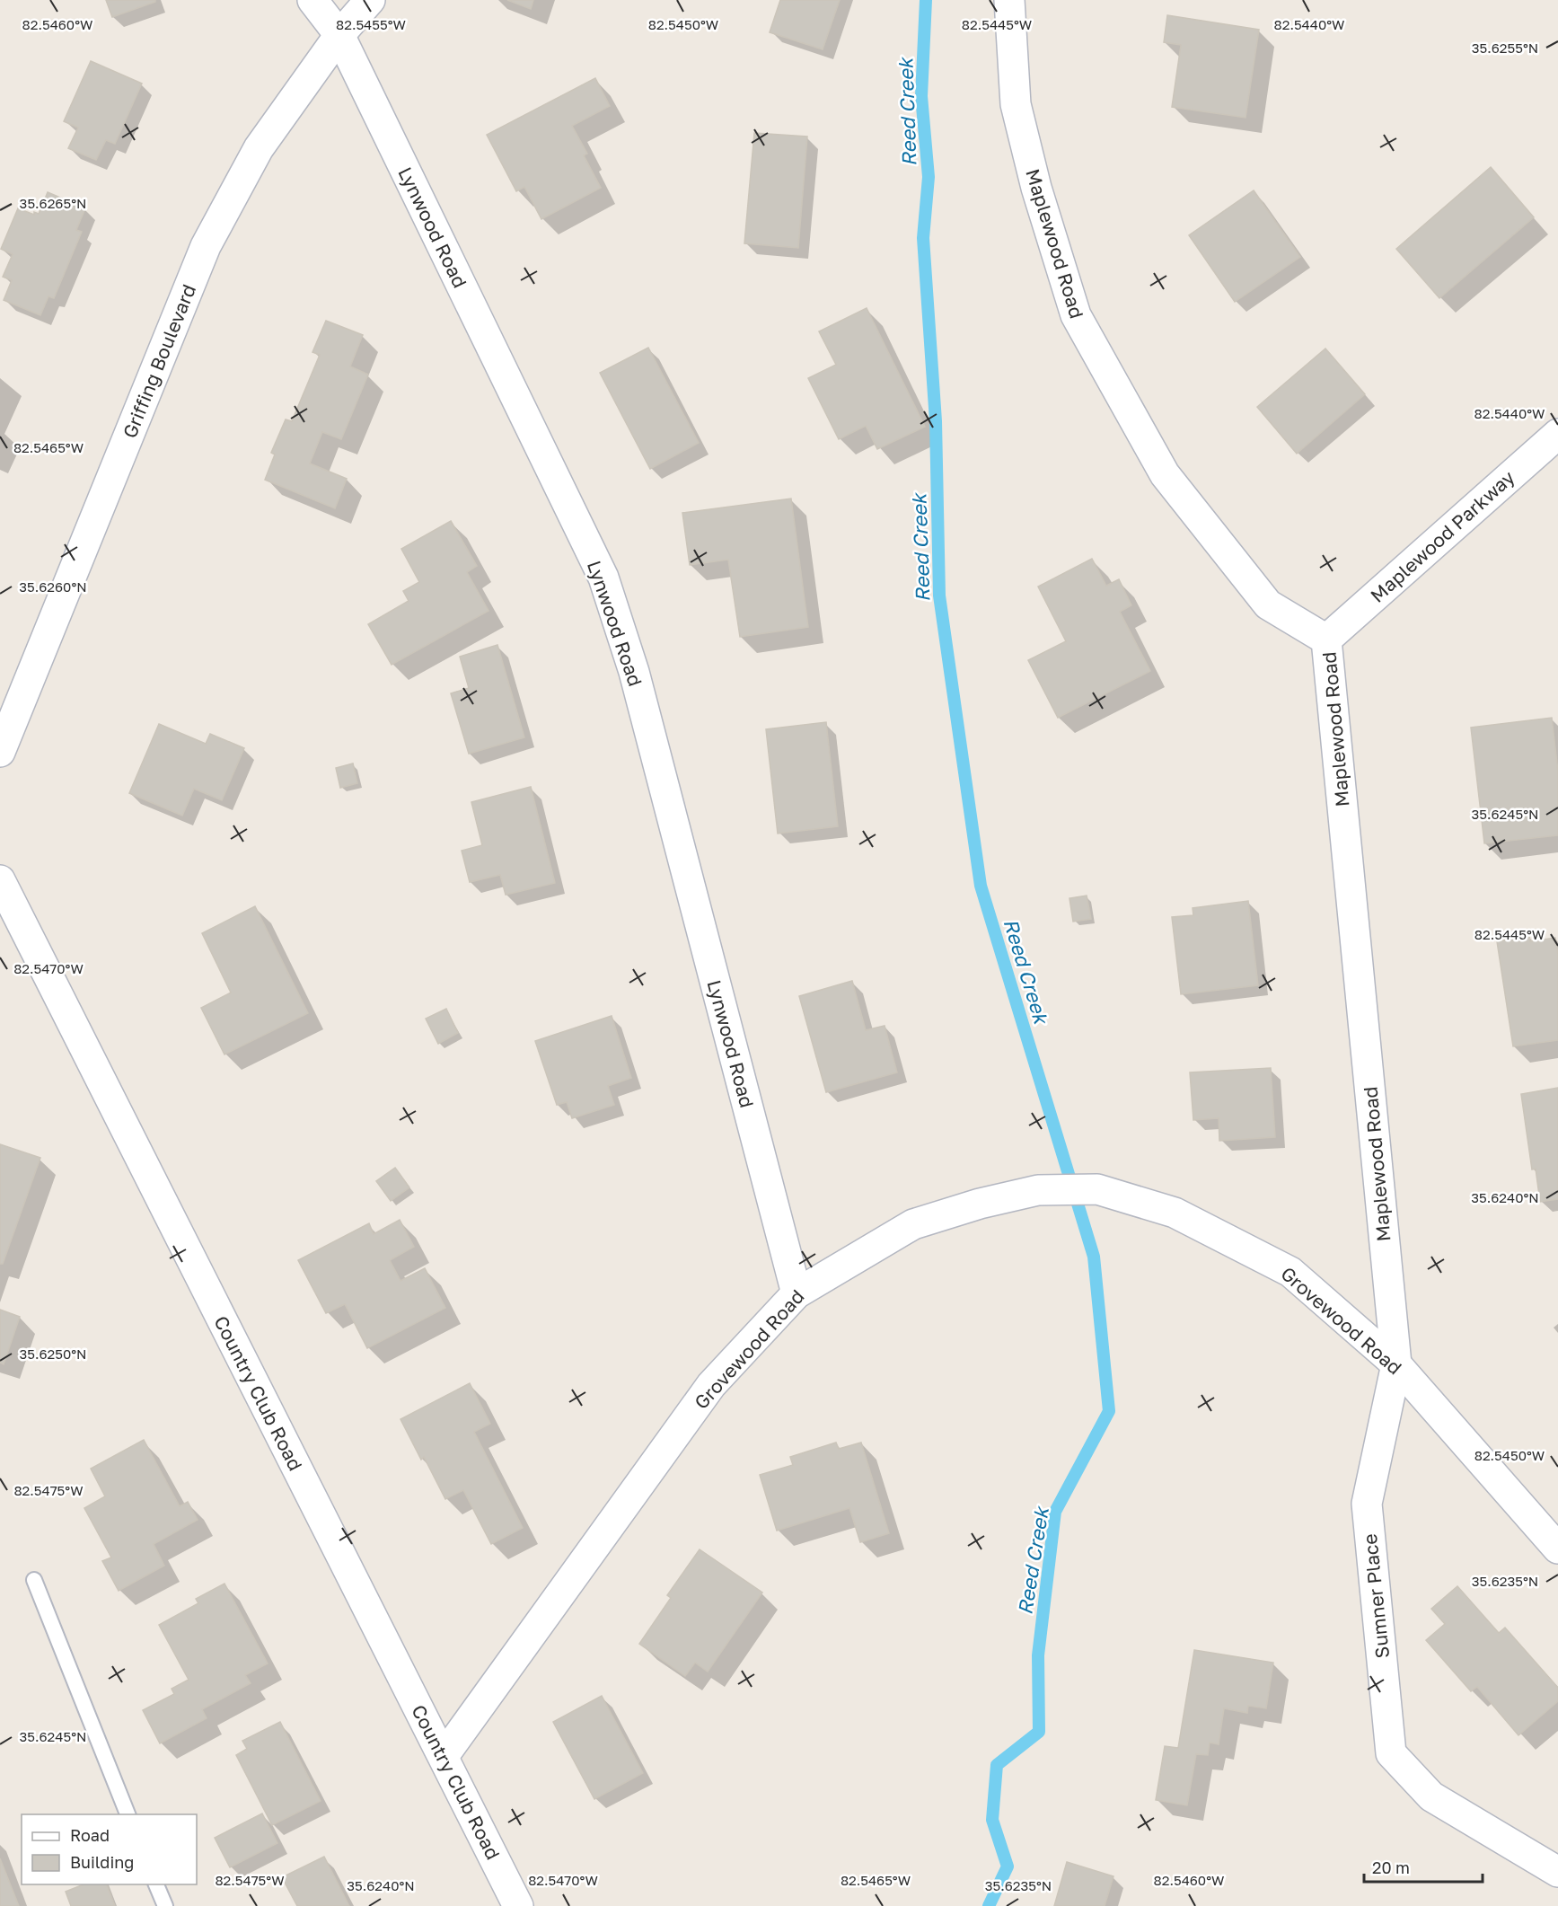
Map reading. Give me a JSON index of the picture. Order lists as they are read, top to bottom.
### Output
{
  "streets": {
    "street": [
      "Lynwood Road",
      "Maplewood Road",
      "Griffing Boulevard",
      "Maplewood Parkway",
      "Grovewood Road",
      "Country Club Road",
      "Sumner Place"
    ]
  },
  "crossings": [
    ["Lynwood Road", "Griffing Boulevard"],
    ["Lynwood Road", "Grovewood Road"],
    ["Maplewood Road", "Maplewood Parkway"],
    ["Maplewood Road", "Grovewood Road"],
    ["Maplewood Road", "Sumner Place"],
    ["Grovewood Road", "Country Club Road"],
    ["Grovewood Road", "Sumner Place"]
  ],
  "water": ["Reed Creek"],
  "legend": ["Road", "Building"],
  "scale_bar": "20 m",
  "coordinates": [
    "82.5460°W",
    "82.5455°W",
    "82.5450°W",
    "82.5445°W",
    "82.5440°W",
    "35.6255°N",
    "35.6265°N",
    "82.5465°W",
    "35.6260°N",
    "35.6245°N",
    "82.5470°W",
    "35.6240°N",
    "35.6250°N",
    "82.5475°W",
    "35.6235°N"
  ]
}
